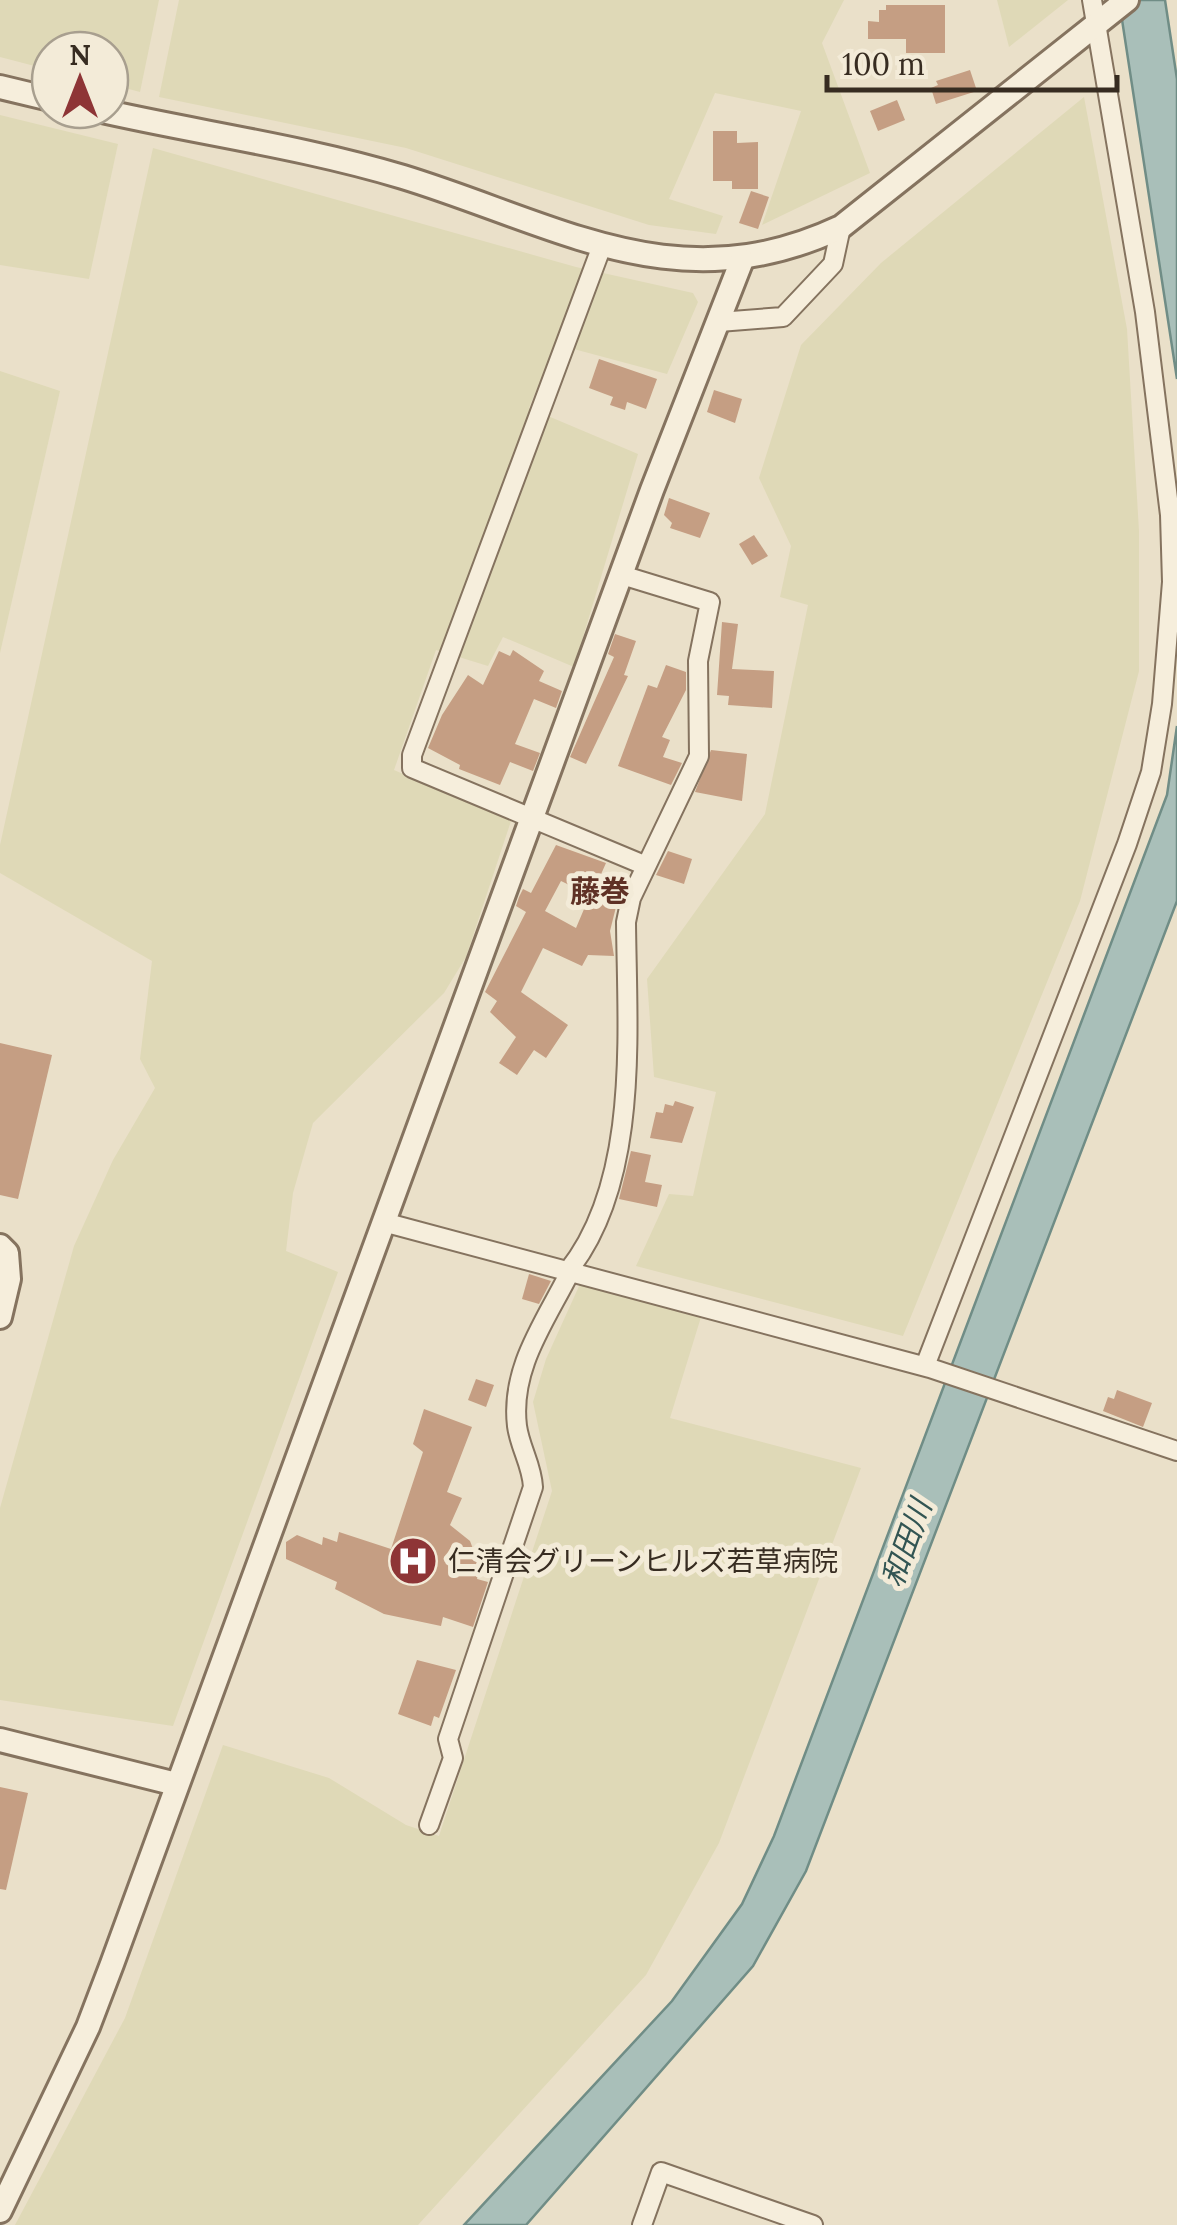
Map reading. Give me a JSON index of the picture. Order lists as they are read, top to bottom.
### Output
{
  "districts": ["藤巻"],
  "water": ["和田川"],
  "places": {
    "hospital": ["仁清会グリーンヒルズ若草病院"]
  },
  "scale_bar": "100 m",
  "north": "top"
}
